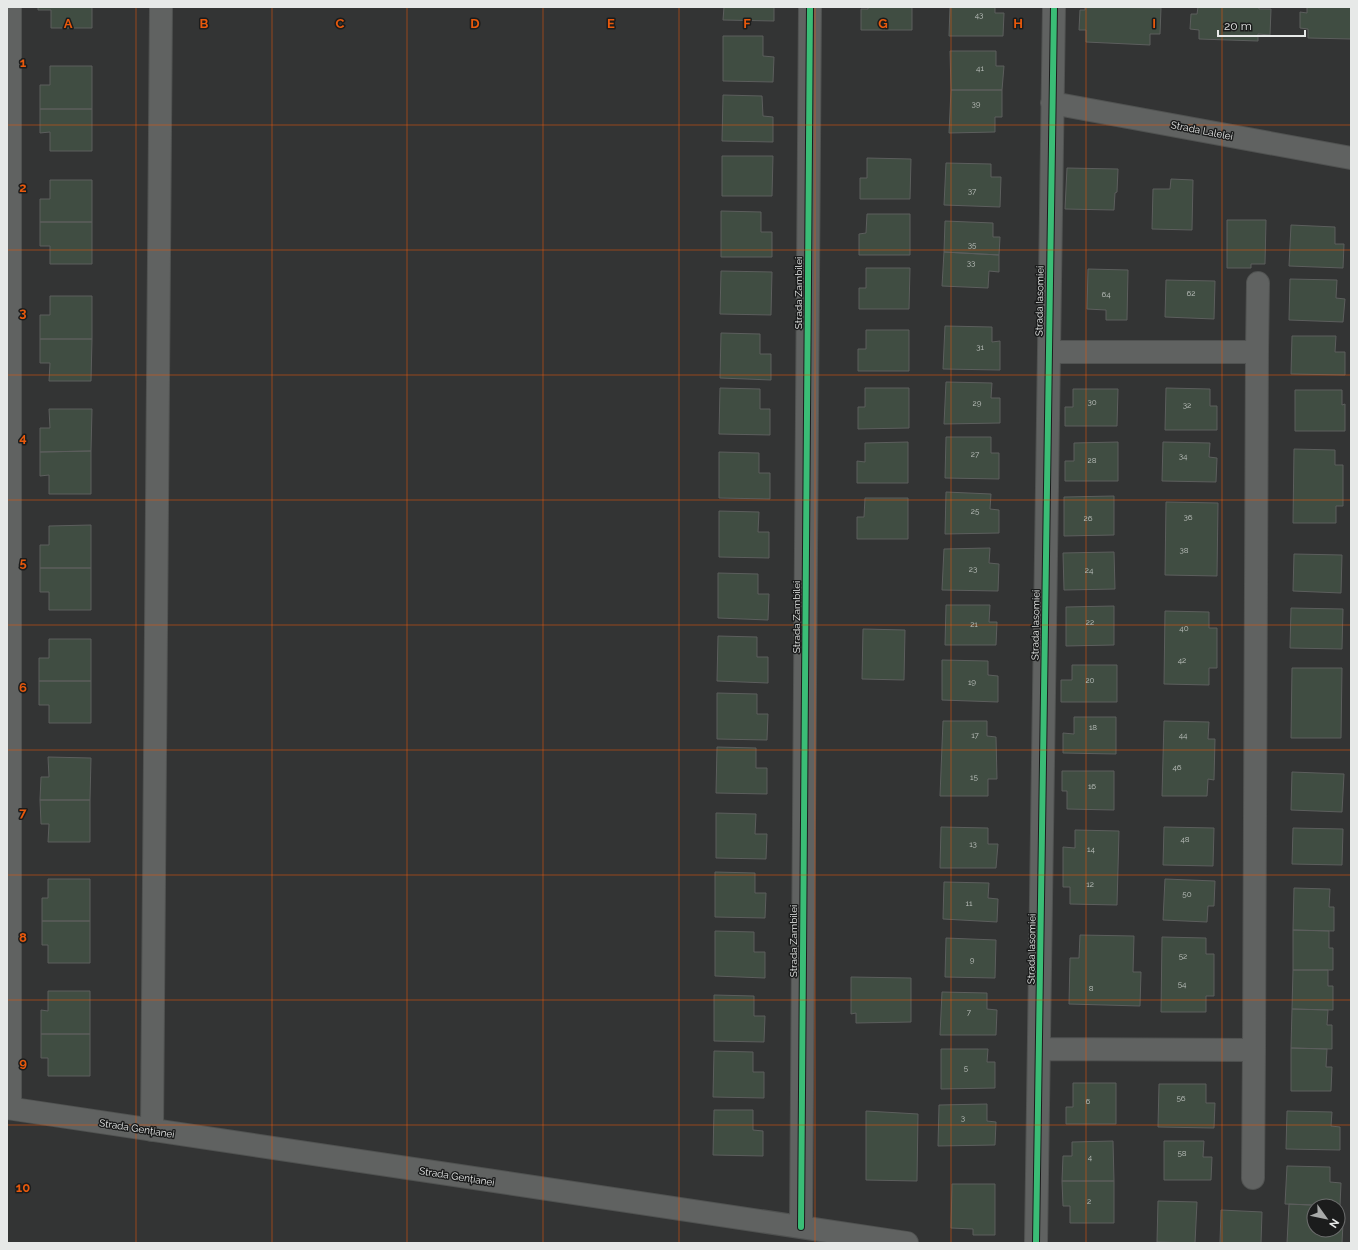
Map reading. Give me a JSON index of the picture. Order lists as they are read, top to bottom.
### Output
{
  "streets": {
    "street": [
      "Strada Lalelei",
      "Strada Zambilei",
      "Strada Iasomiei",
      "Strada Gențianei"
    ]
  },
  "crossings": [
    ["Strada Lalelei", "Strada Iasomiei"],
    ["Strada Zambilei", "Strada Gențianei"]
  ],
  "house_numbers": [
    "43",
    "41",
    "39",
    "37",
    "35",
    "33",
    "62",
    "64",
    "31",
    "30",
    "29",
    "32",
    "27",
    "34",
    "28",
    "25",
    "36",
    "26",
    "38",
    "23",
    "24",
    "22",
    "21",
    "40",
    "42",
    "20",
    "19",
    "18",
    "17",
    "44",
    "46",
    "15",
    "16",
    "48",
    "13",
    "14",
    "12",
    "50",
    "11",
    "52",
    "9",
    "54",
    "8",
    "7",
    "5",
    "56",
    "6",
    "3",
    "58",
    "4",
    "2"
  ],
  "scale_bar": "20 m",
  "north": "bottom right",
  "grid": {
    "columns": [
      "A",
      "B",
      "C",
      "D",
      "E",
      "F",
      "G",
      "H",
      "I"
    ],
    "rows": [
      "1",
      "2",
      "3",
      "4",
      "5",
      "6",
      "7",
      "8",
      "9",
      "10"
    ]
  }
}
